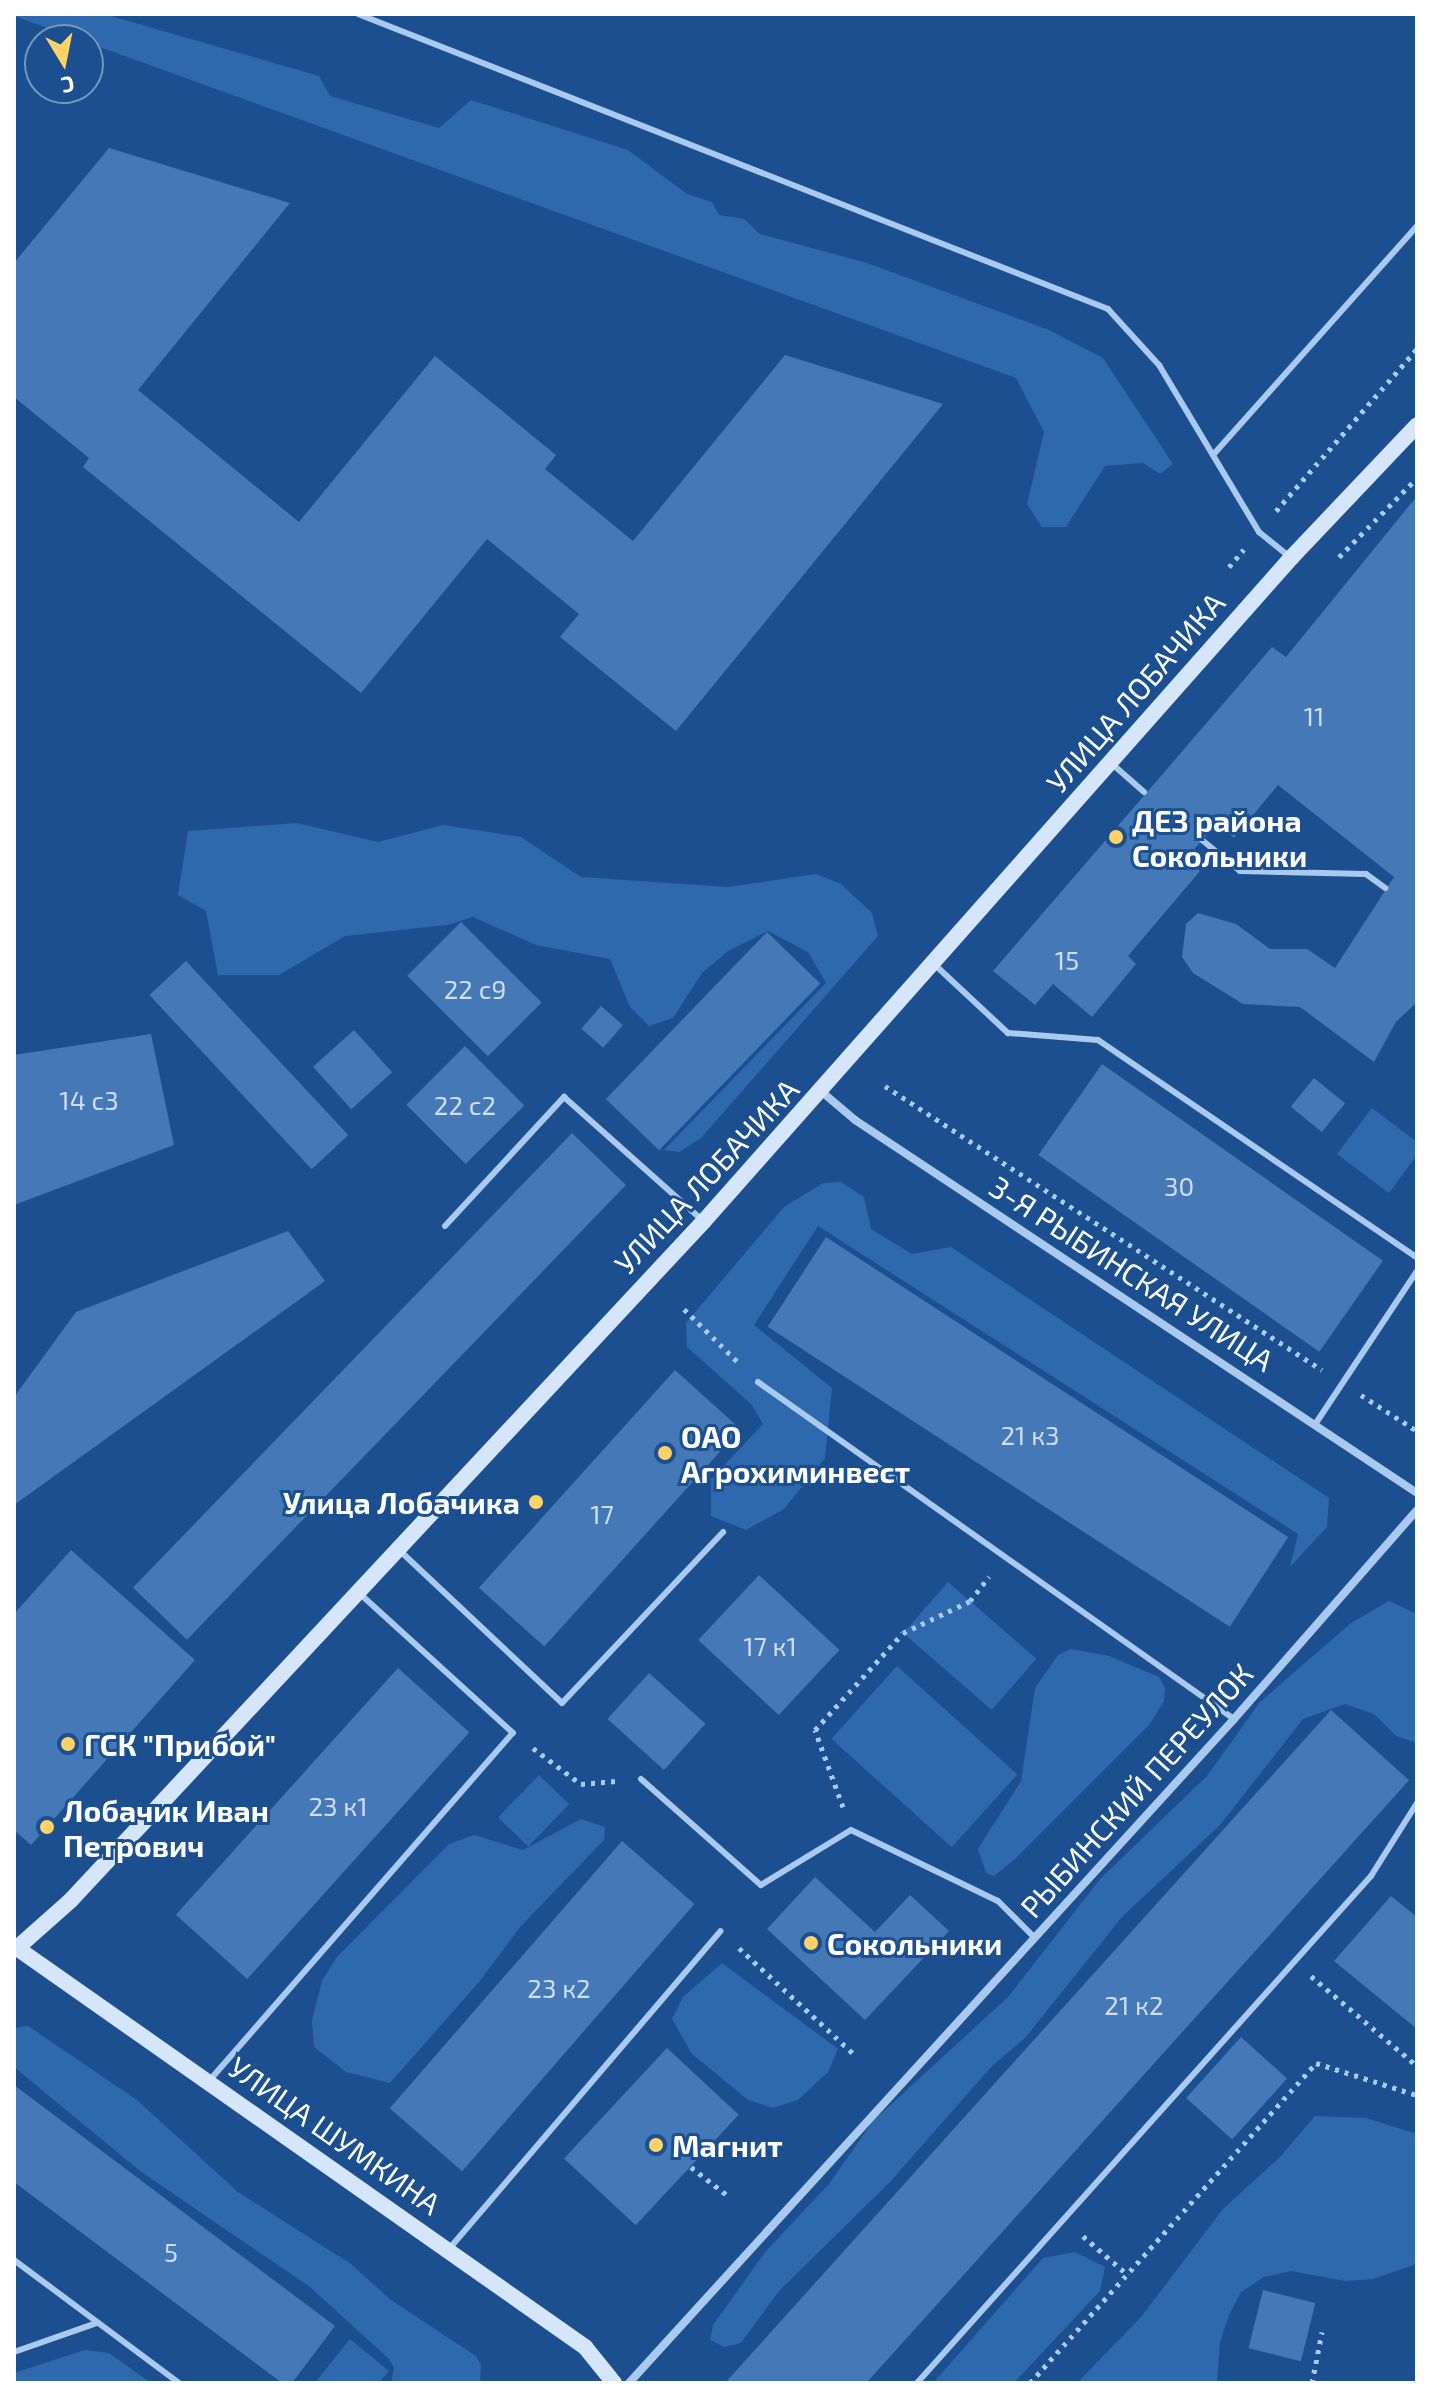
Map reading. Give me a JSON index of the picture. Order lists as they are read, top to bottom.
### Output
{
  "streets": {
    "street": [
      "УЛИЦА ЛОБАЧИКА",
      "3-Я РЫБИНСКАЯ УЛИЦА",
      "РЫБИНСКИЙ ПЕРЕУЛОК",
      "УЛИЦА ШУМКИНА"
    ]
  },
  "crossings": [
    ["УЛИЦА ЛОБАЧИКА", "3-Я РЫБИНСКАЯ УЛИЦА"],
    ["УЛИЦА ЛОБАЧИКА", "УЛИЦА ШУМКИНА"]
  ],
  "places": [
    "ДЕЗ района Сокольники",
    "ОАО Агрохиминвест",
    "Улица Лобачика",
    "ГСК \"Прибой\"",
    "Лобачик Иван Петрович",
    "Сокольники",
    "Магнит"
  ],
  "house_numbers": [
    "11",
    "15",
    "22 с9",
    "14 c3",
    "22 с2",
    "30",
    "21 к3",
    "17",
    "17 к1",
    "23 к1",
    "23 к2",
    "21 к2",
    "5"
  ],
  "north": "bottom"
}
